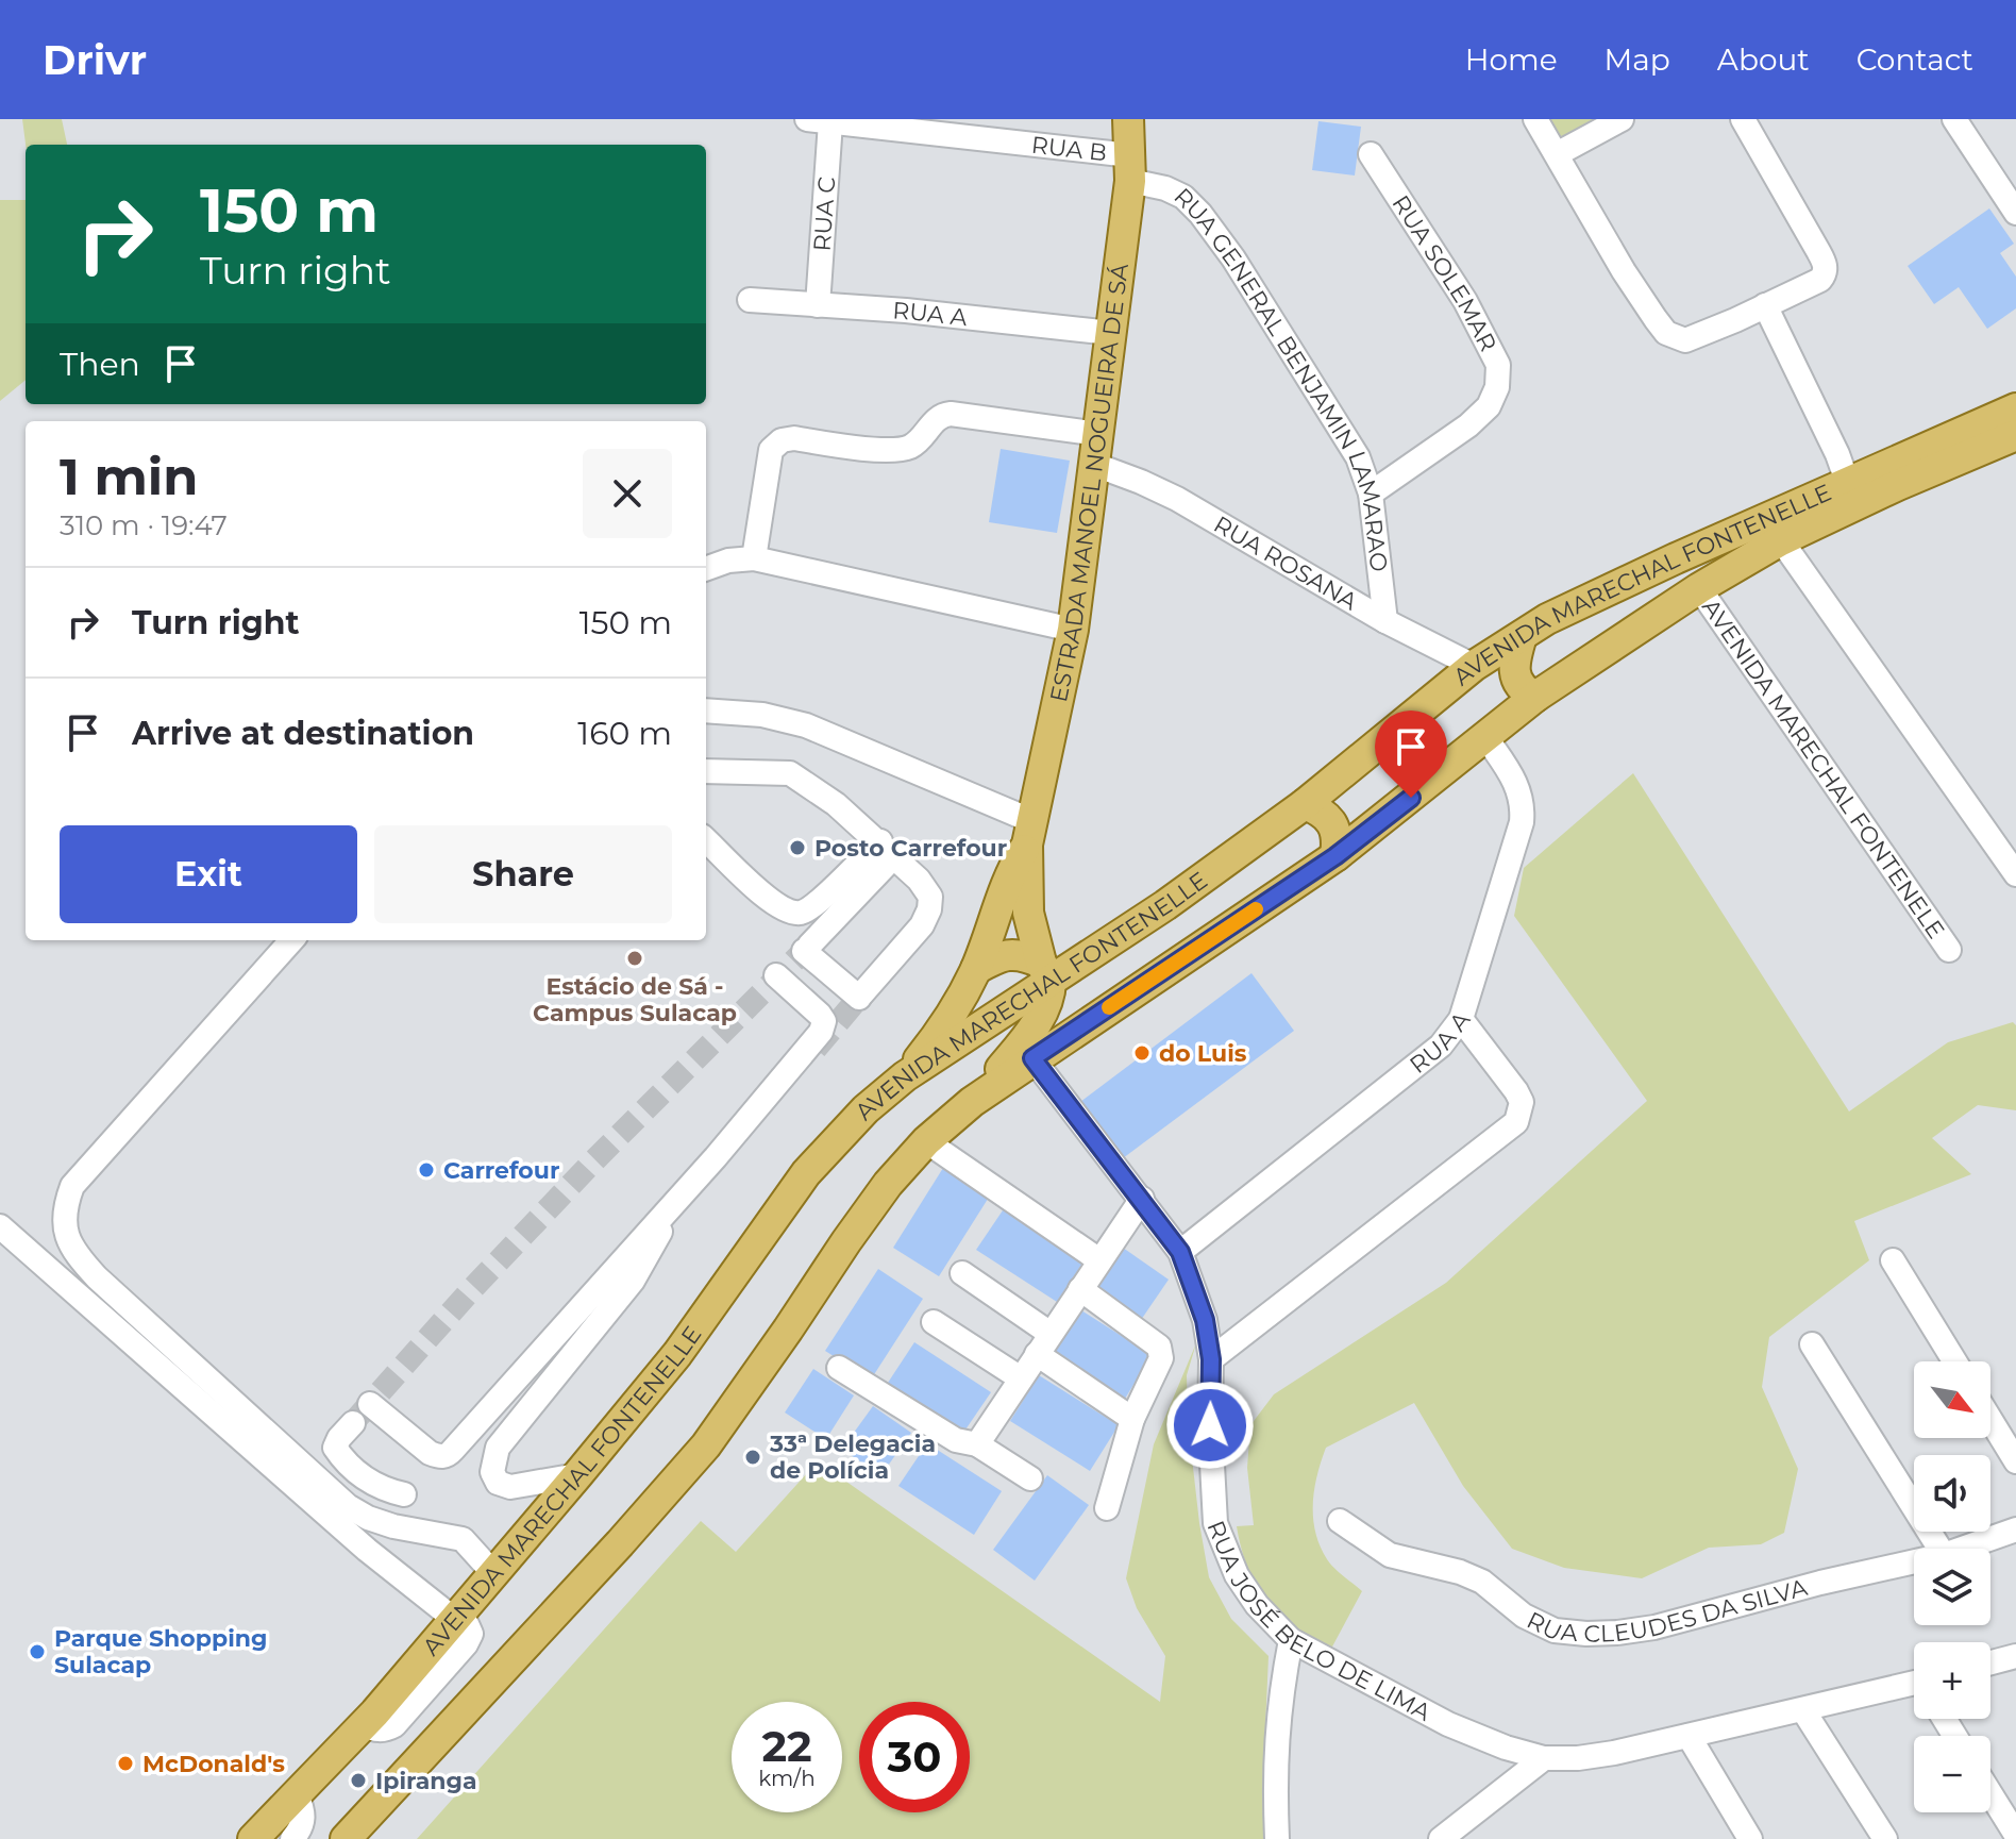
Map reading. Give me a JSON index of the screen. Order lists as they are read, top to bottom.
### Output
{
  "streets": {
    "main road": ["ESTRADA MANOEL NOGUEIRA DE SÁ", "AVENIDA MARECHAL FONTENELLE"],
    "street": [
      "RUA B",
      "RUA C",
      "RUA SOLEMAR",
      "RUA A",
      "RUA GENERAL BENJAMIN LAMARAO",
      "RUA ROSANA",
      "AVENIDA MARECHAL FONTENELE",
      "RUA CLEUDES DA SILVA",
      "RUA JOSÉ BELO DE LIMA"
    ]
  },
  "crossings": [
    ["RUA B", "RUA C"],
    ["RUA B", "RUA GENERAL BENJAMIN LAMARAO"],
    ["RUA B", "ESTRADA MANOEL NOGUEIRA DE SÁ"],
    ["RUA C", "RUA A"],
    ["RUA SOLEMAR", "RUA GENERAL BENJAMIN LAMARAO"],
    ["RUA A", "ESTRADA MANOEL NOGUEIRA DE SÁ"],
    ["RUA A", "AVENIDA MARECHAL FONTENELLE"],
    ["RUA A", "RUA JOSÉ BELO DE LIMA"],
    ["RUA GENERAL BENJAMIN LAMARAO", "ESTRADA MANOEL NOGUEIRA DE SÁ"],
    ["RUA GENERAL BENJAMIN LAMARAO", "RUA ROSANA"],
    ["ESTRADA MANOEL NOGUEIRA DE SÁ", "RUA ROSANA"],
    ["ESTRADA MANOEL NOGUEIRA DE SÁ", "AVENIDA MARECHAL FONTENELLE"],
    ["RUA ROSANA", "AVENIDA MARECHAL FONTENELLE"],
    ["AVENIDA MARECHAL FONTENELLE", "AVENIDA MARECHAL FONTENELE"],
    ["AVENIDA MARECHAL FONTENELLE", "RUA JOSÉ BELO DE LIMA"]
  ],
  "places": [
    "Posto Carrefour",
    "Estácio de Sá - Campus Sulacap",
    "do Luis",
    "Carrefour",
    "33ª Delegacia de Polícia",
    "Parque Shopping Sulacap",
    "McDonald's",
    "Ipiranga"
  ],
  "north": "bottom right",
  "page": {
    "header": "Drivr",
    "nav": [
      "Home",
      "Map",
      "About",
      "Contact"
    ],
    "turn": ["150 m", "Turn right"],
    "then": "Then",
    "heading": ["1 min", "310 m · 19:47"],
    "list": [
      {
        "name": "Turn right",
        "value": "150 m"
      },
      {
        "name": "Arrive at destination",
        "value": "160 m"
      }
    ],
    "buttons": ["Exit", "Share"],
    "map_buttons": ["+", "−"],
    "speed": "22 km/h",
    "limit": "30"
  }
}
